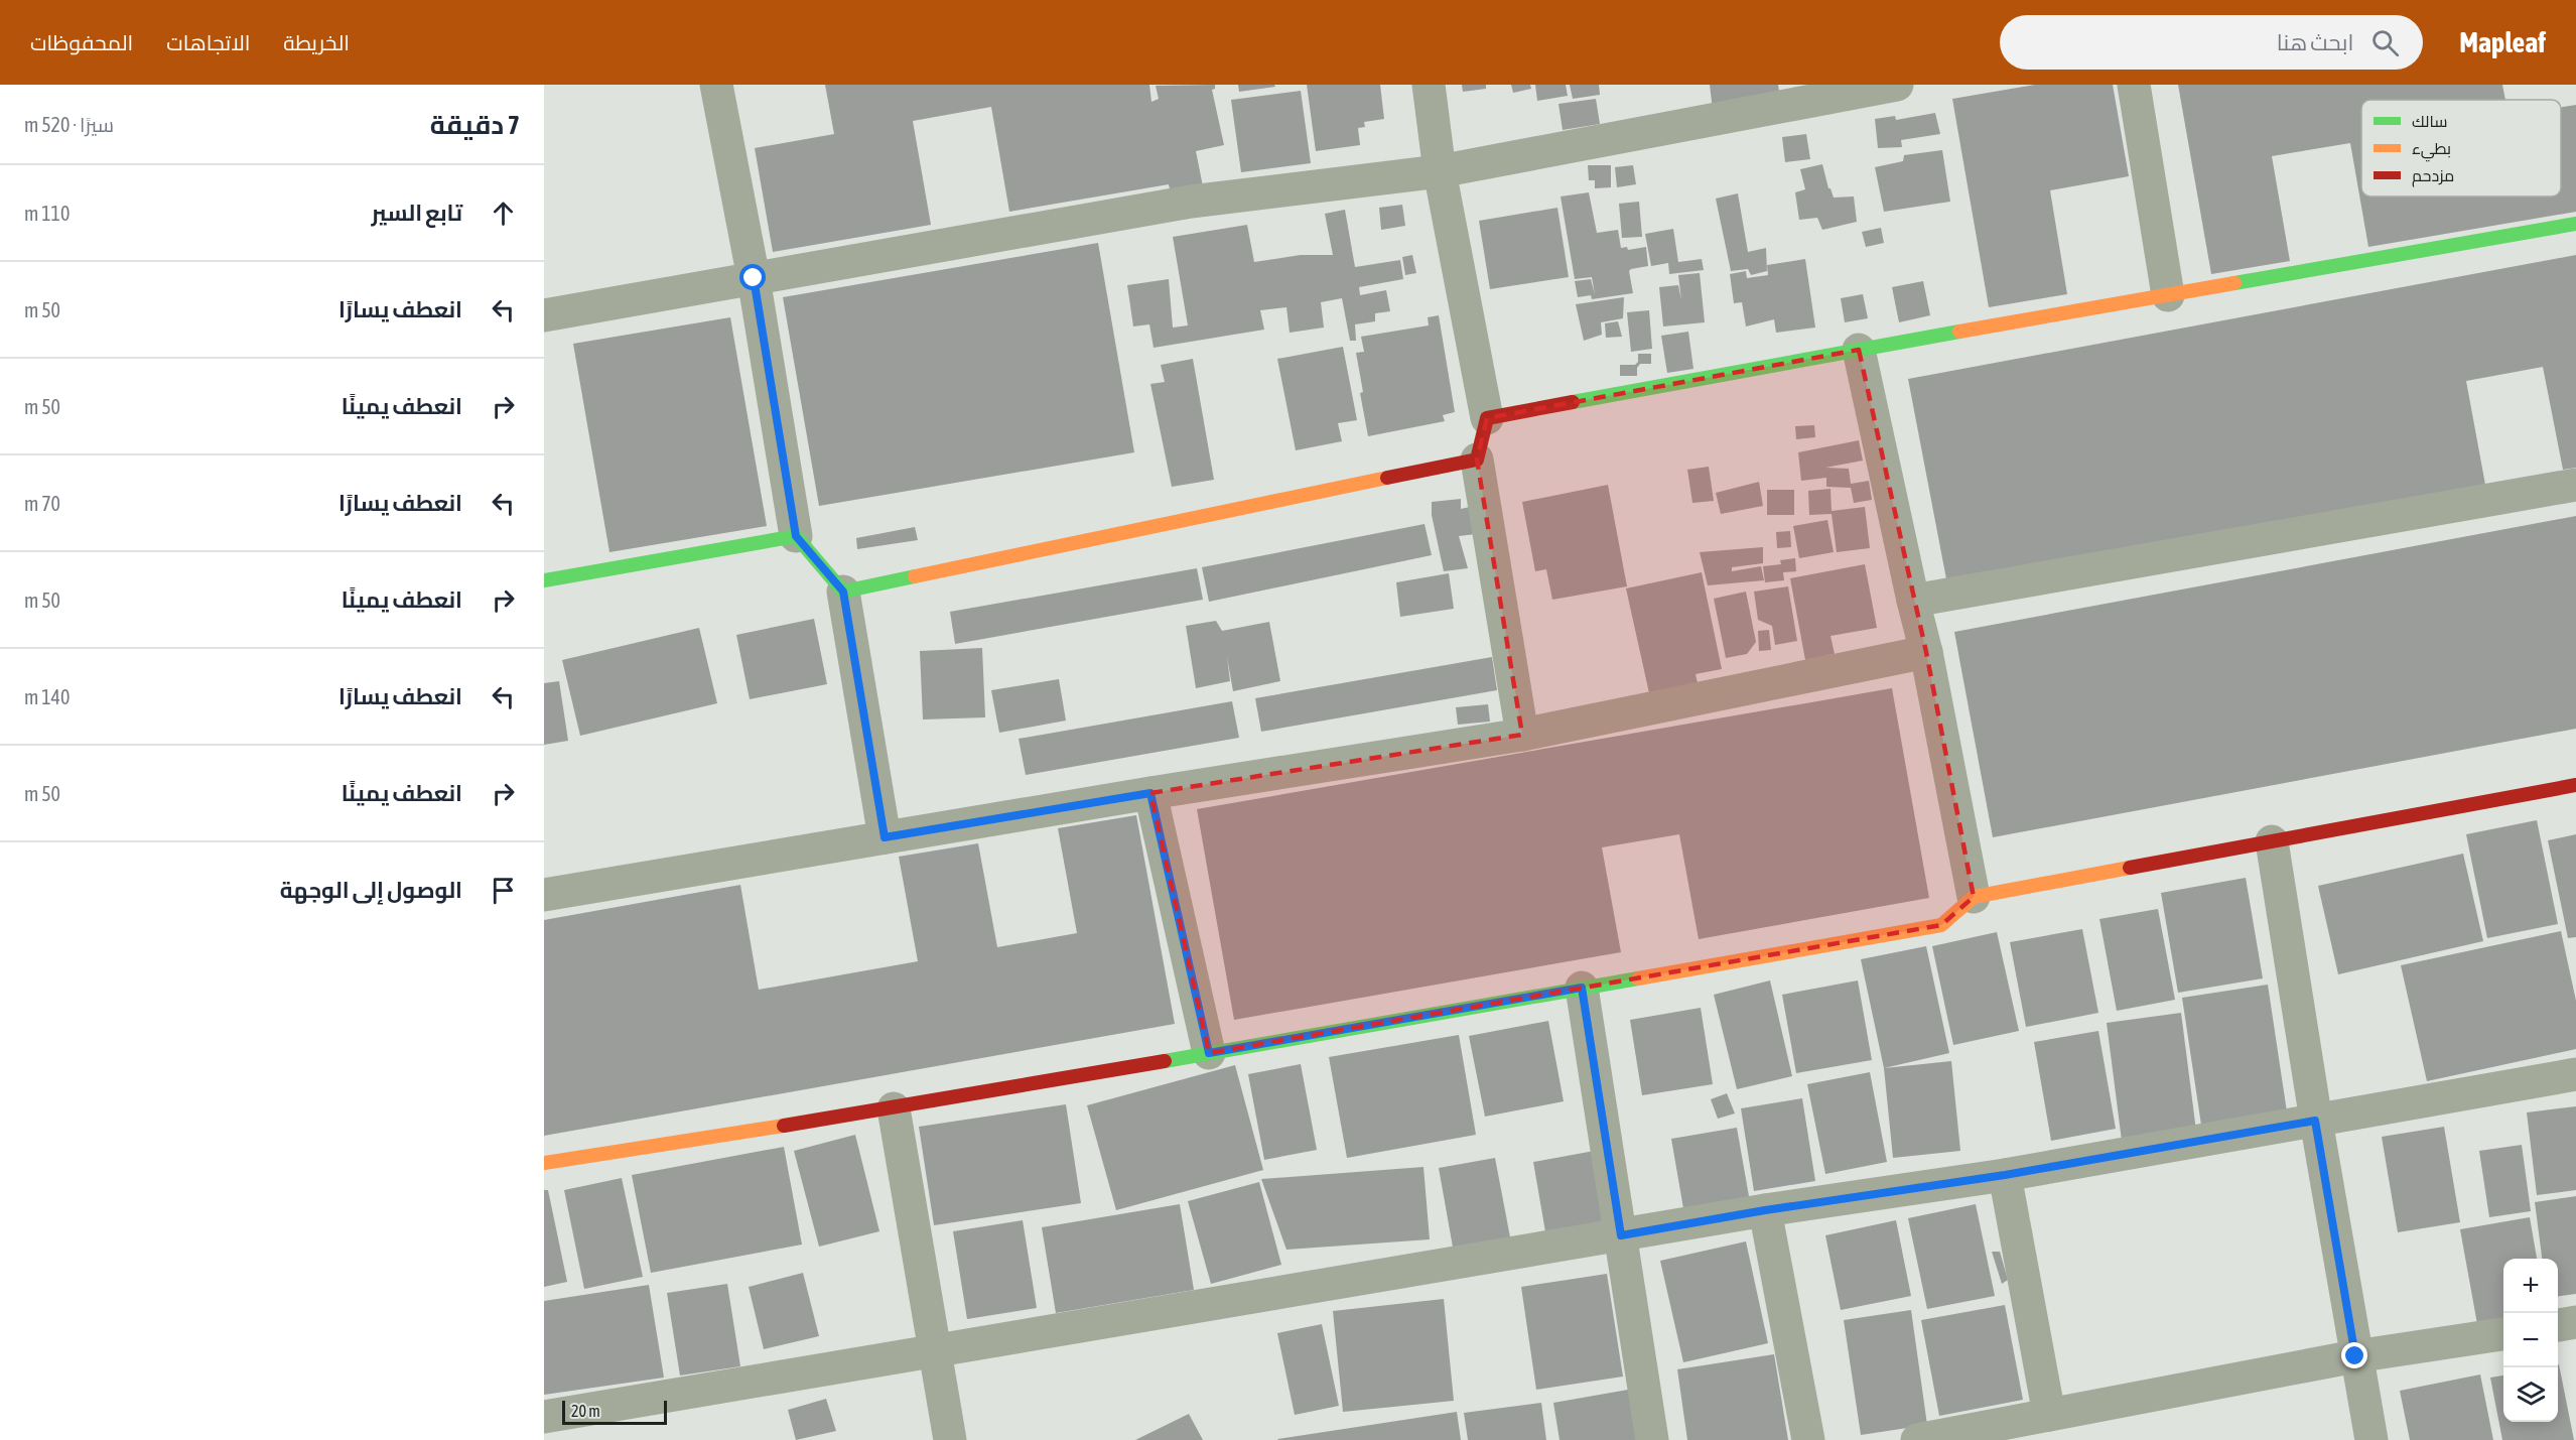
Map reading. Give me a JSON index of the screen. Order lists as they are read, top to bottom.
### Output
{
  "legend": ["سالك", "بطيء", "مزدحم"],
  "scale_bar": "20 m",
  "page": {
    "header": "Mapleaf",
    "search": "ابحث هنا",
    "nav": ["الخريطة", "الاتجاهات", "المحفوظات"],
    "heading": ["7 دقيقة", "سيرًا · 520 m"],
    "list": [
      ["تابع السير", "110 m"],
      ["انعطف يسارًا", "50 m"],
      ["انعطف يمينًا", "50 m"],
      ["انعطف يسارًا", "70 m"],
      ["انعطف يمينًا", "50 m"],
      ["انعطف يسارًا", "140 m"],
      ["انعطف يمينًا", "50 m"],
      "الوصول إلى الوجهة"
    ],
    "map_buttons": ["+", "−"],
    "scale": "20 m"
  }
}
